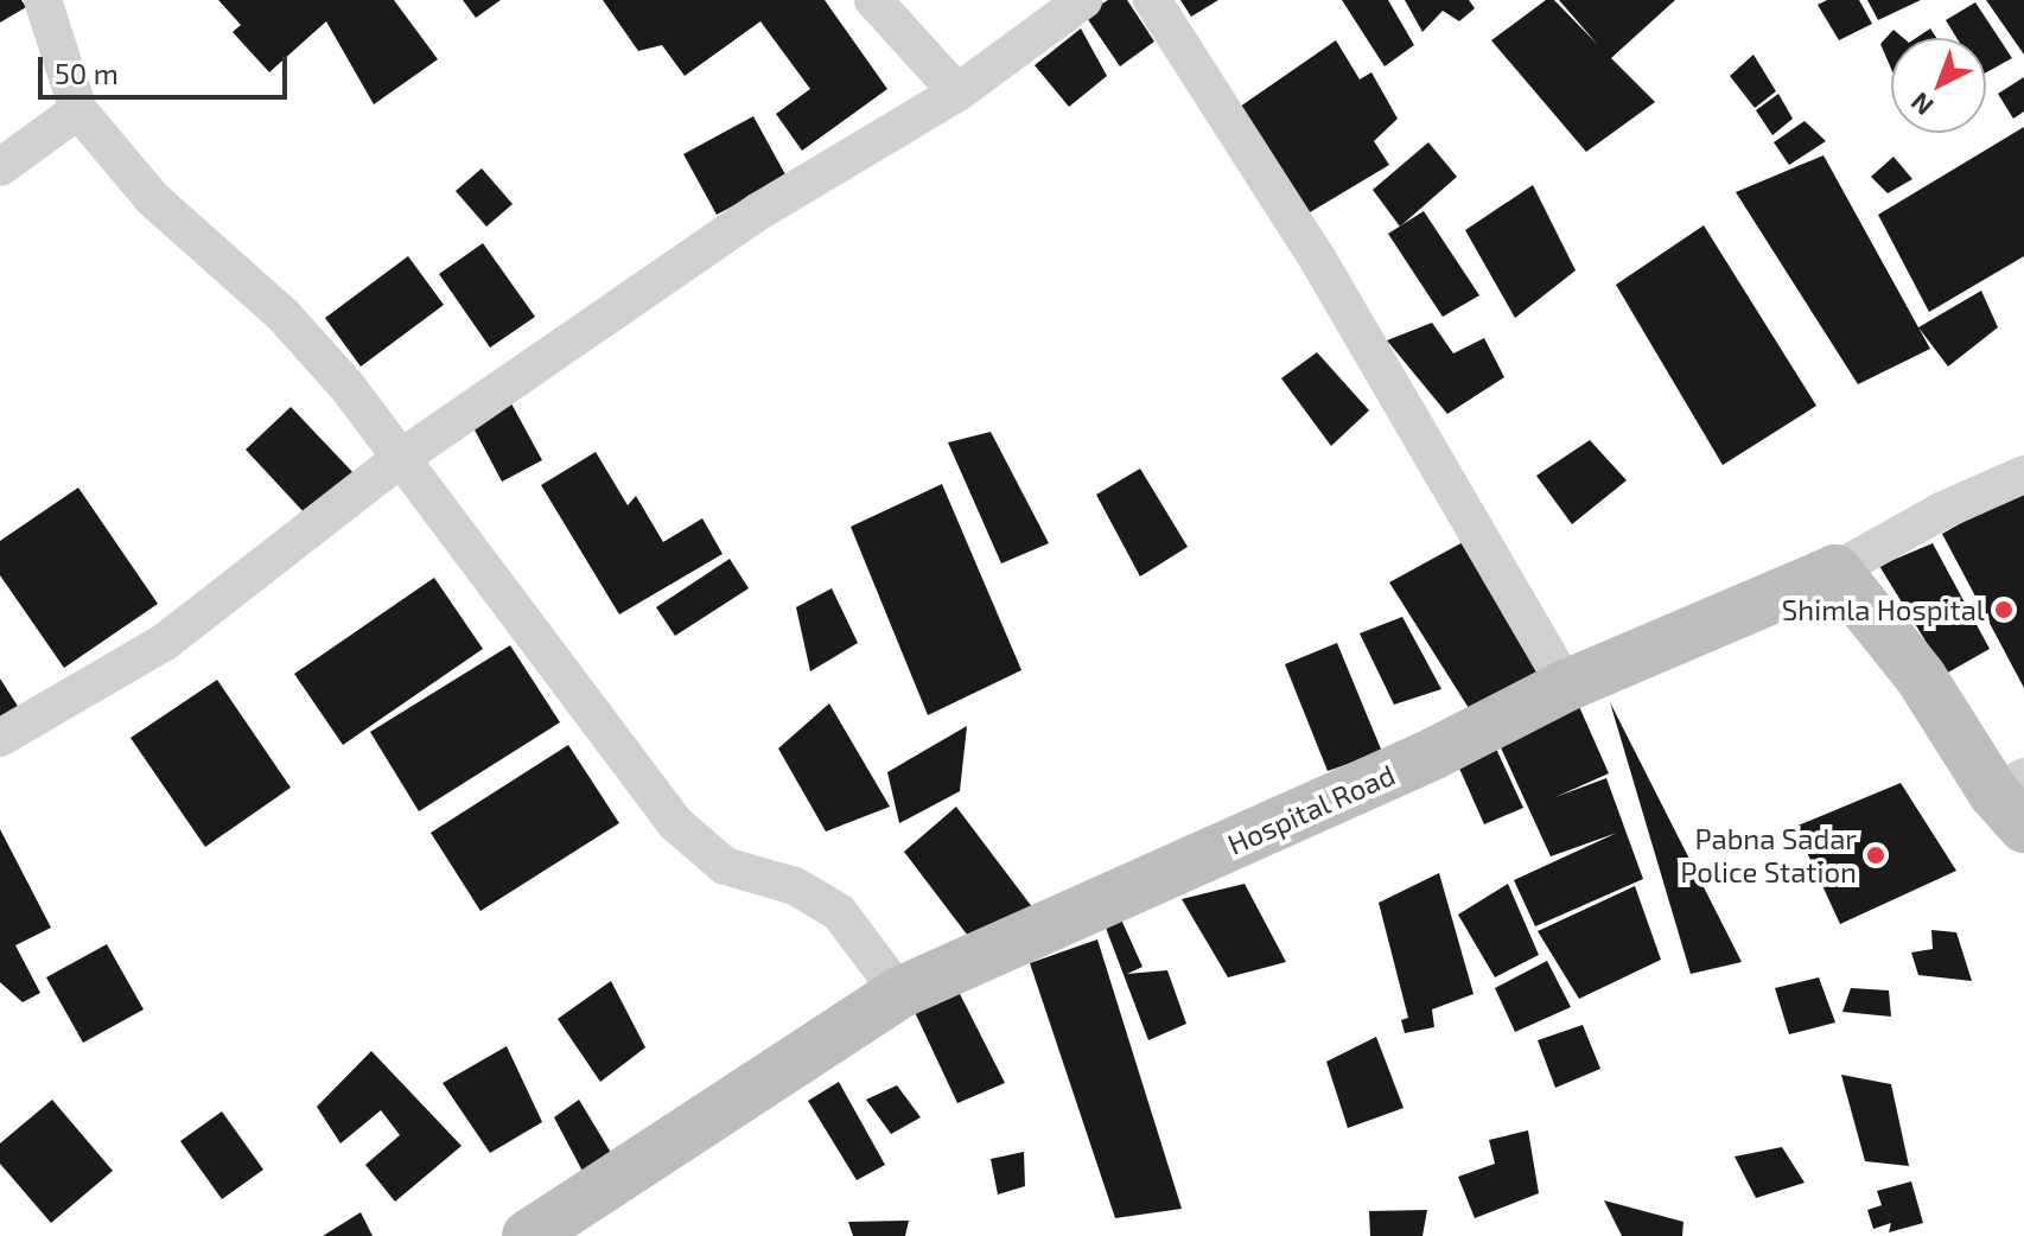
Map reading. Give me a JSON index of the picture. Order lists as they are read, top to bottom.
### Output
{
  "streets": {
    "main road": ["Hospital Road"]
  },
  "places": ["Shimla Hospital", "Pabna Sadar Police Station"],
  "scale_bar": "50 m",
  "north": "bottom left"
}
